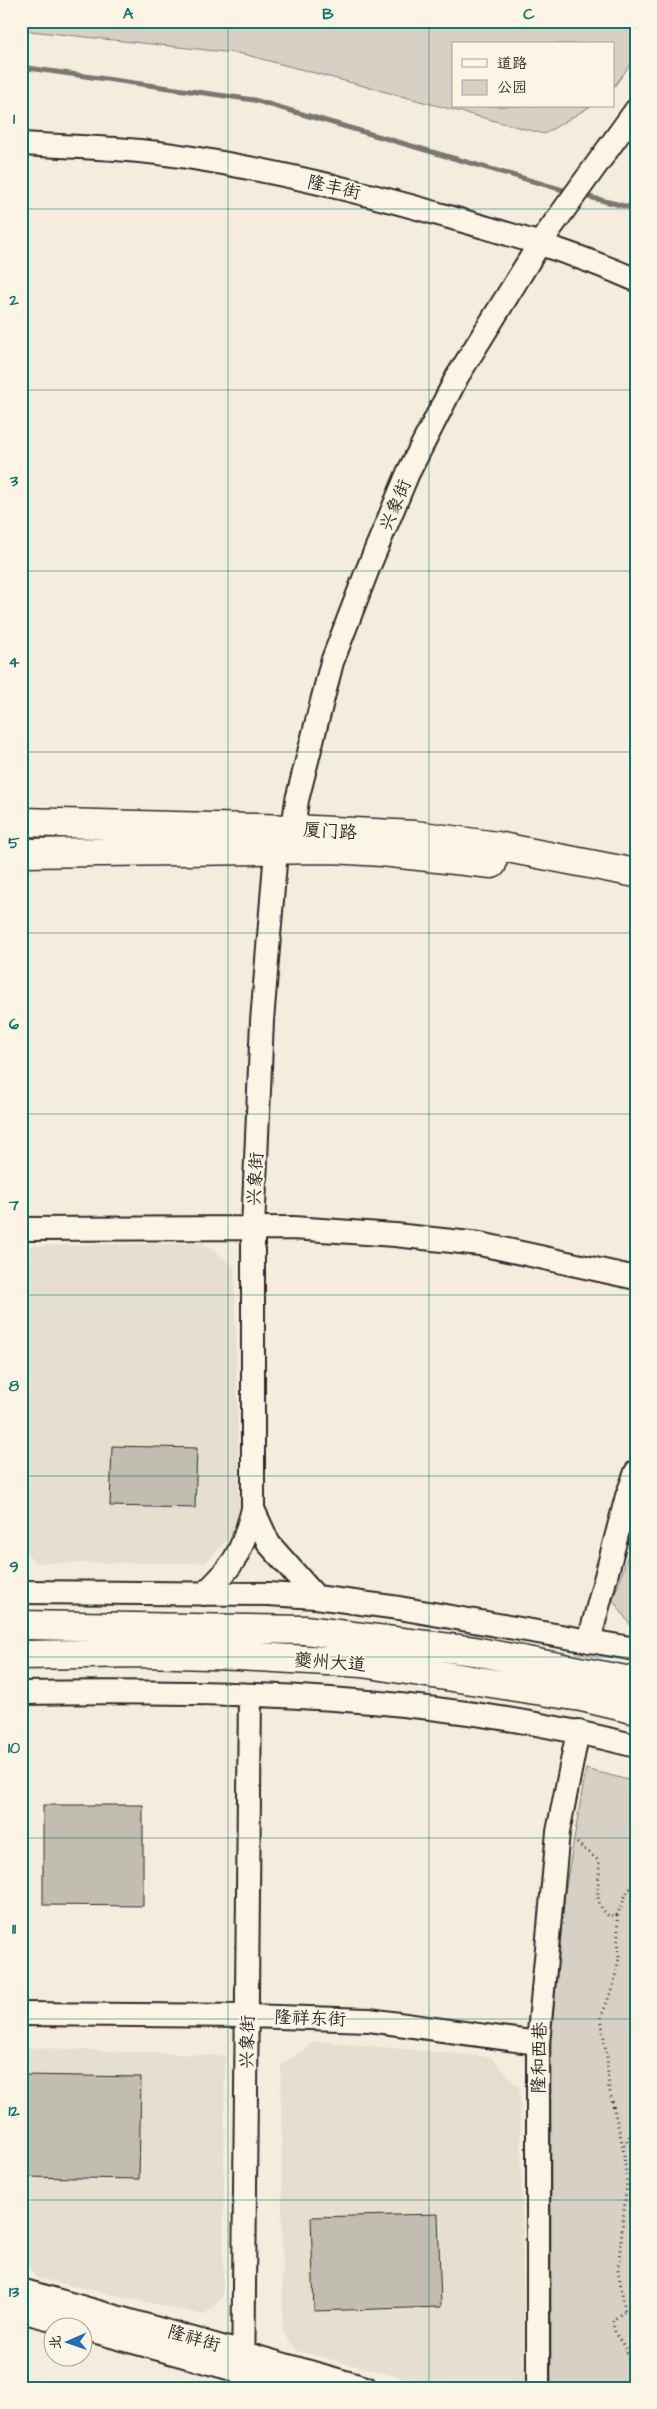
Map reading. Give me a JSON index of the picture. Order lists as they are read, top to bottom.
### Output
{
  "streets": {
    "main road": ["厦门路", "夔州大道"],
    "street": [
      "隆丰街",
      "兴象街",
      "隆祥东街",
      "隆和西巷",
      "隆祥街"
    ]
  },
  "crossings": [
    ["隆丰街", "兴象街"],
    ["兴象街", "厦门路"],
    ["兴象街", "隆祥东街"],
    ["兴象街", "隆祥街"],
    ["隆祥东街", "隆和西巷"]
  ],
  "legend": ["道路", "公园"],
  "north": "left",
  "grid": {
    "columns": ["A", "B", "C"],
    "rows": [
      "1",
      "2",
      "3",
      "4",
      "5",
      "6",
      "7",
      "8",
      "9",
      "10",
      "11",
      "12",
      "13"
    ]
  }
}
